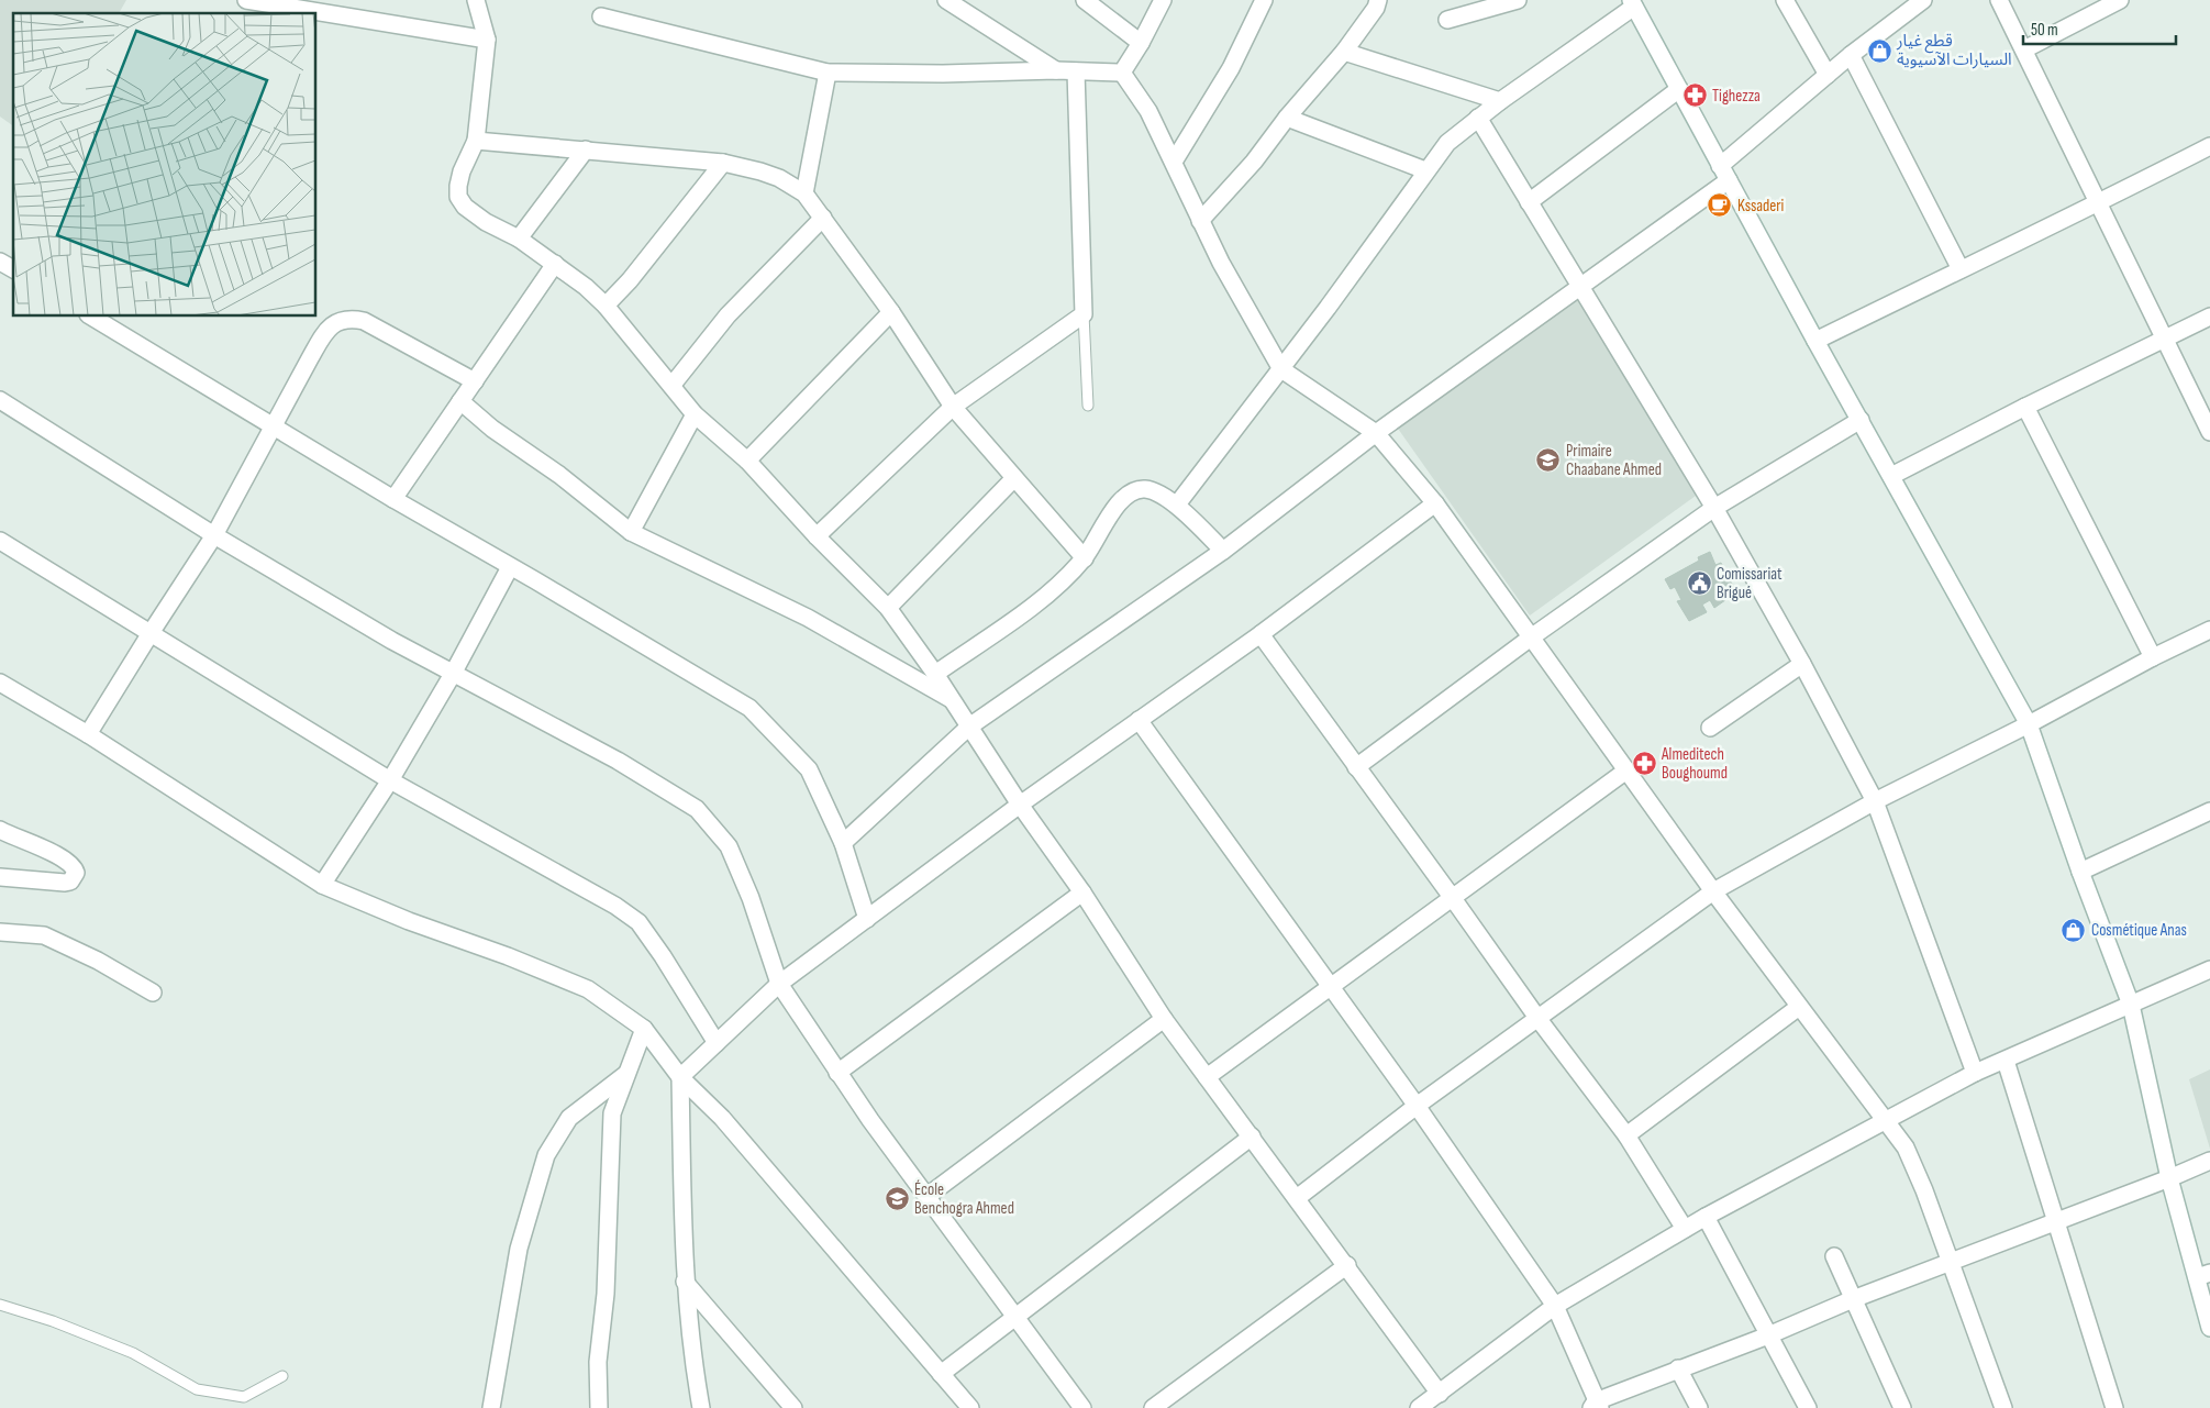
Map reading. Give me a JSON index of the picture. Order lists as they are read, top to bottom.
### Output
{
  "places": {
    "shop": ["قطع غيار السيارات الآسيوية", "Cosmétique Anas"],
    "pharmacy": ["Tighezza", "Almeditech Boughoumd"],
    "cafe": ["Kssaderi"],
    "school or university": ["Primaire Chaabane Ahmed", "École Benchogra Ahmed"],
    "public building": ["Comissariat Brigué"]
  },
  "scale_bar": "50 m"
}
